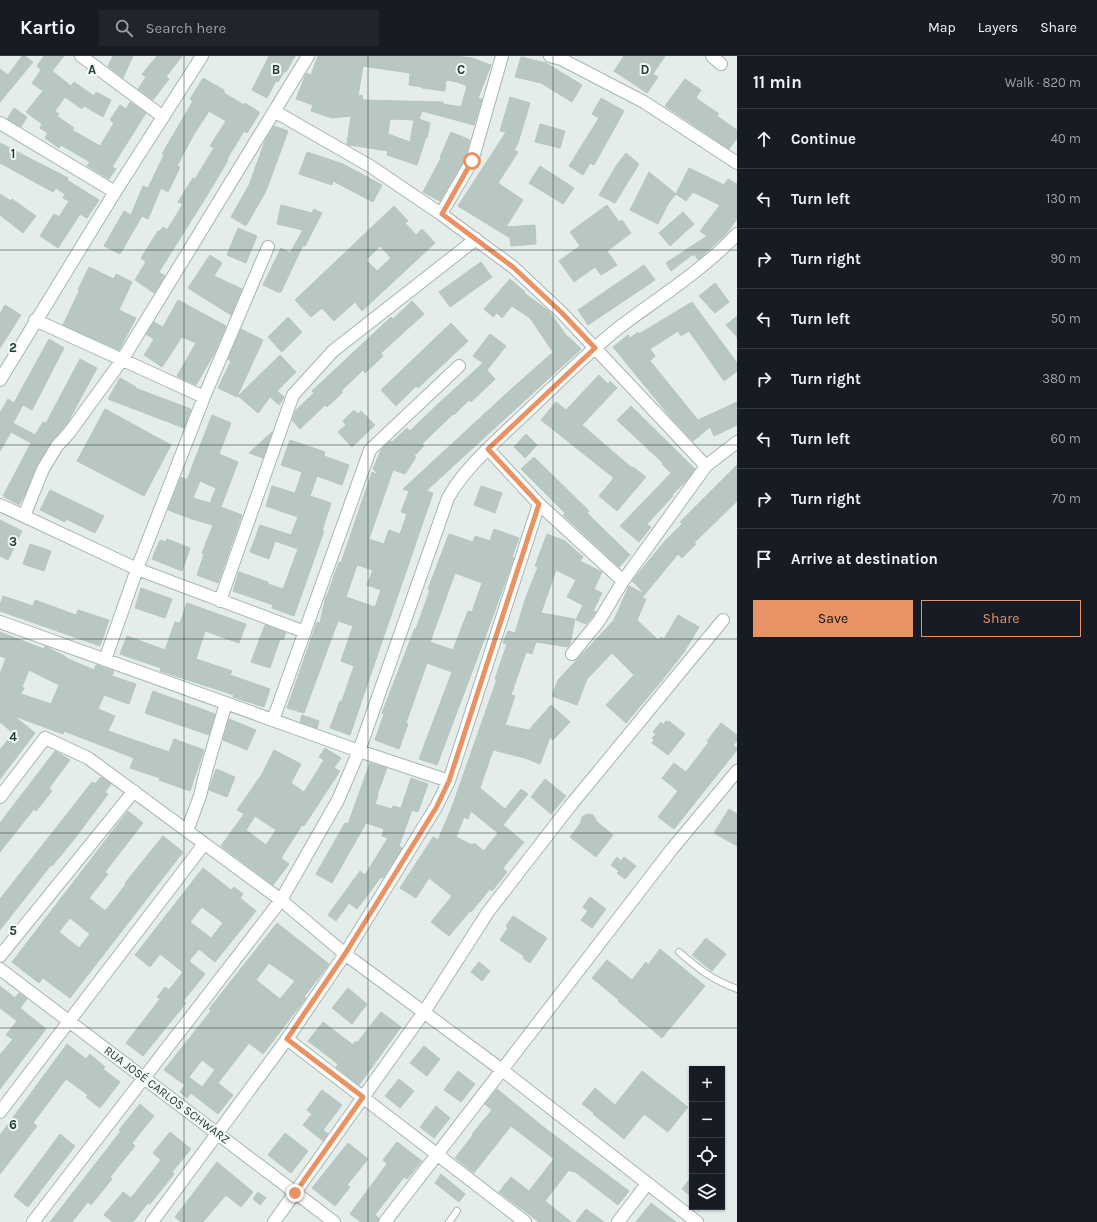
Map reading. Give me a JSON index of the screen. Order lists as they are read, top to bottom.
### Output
{
  "streets": {
    "street": ["RUA JOSÉ CARLOS SCHWARZ"]
  },
  "page": {
    "header": "Kartio",
    "search": "Search here",
    "nav": ["Map", "Layers", "Share"],
    "heading": ["11 min", "Walk · 820 m"],
    "list": [
      ["Continue", "40 m"],
      ["Turn left", "130 m"],
      ["Turn right", "90 m"],
      ["Turn left", "50 m"],
      ["Turn right", "380 m"],
      ["Turn left", "60 m"],
      ["Turn right", "70 m"],
      "Arrive at destination"
    ],
    "buttons": ["Save", "Share"],
    "map_buttons": ["+", "−"]
  },
  "grid": {
    "columns": [
      "A",
      "B",
      "C",
      "D"
    ],
    "rows": [
      "1",
      "2",
      "3",
      "4",
      "5",
      "6"
    ]
  }
}
